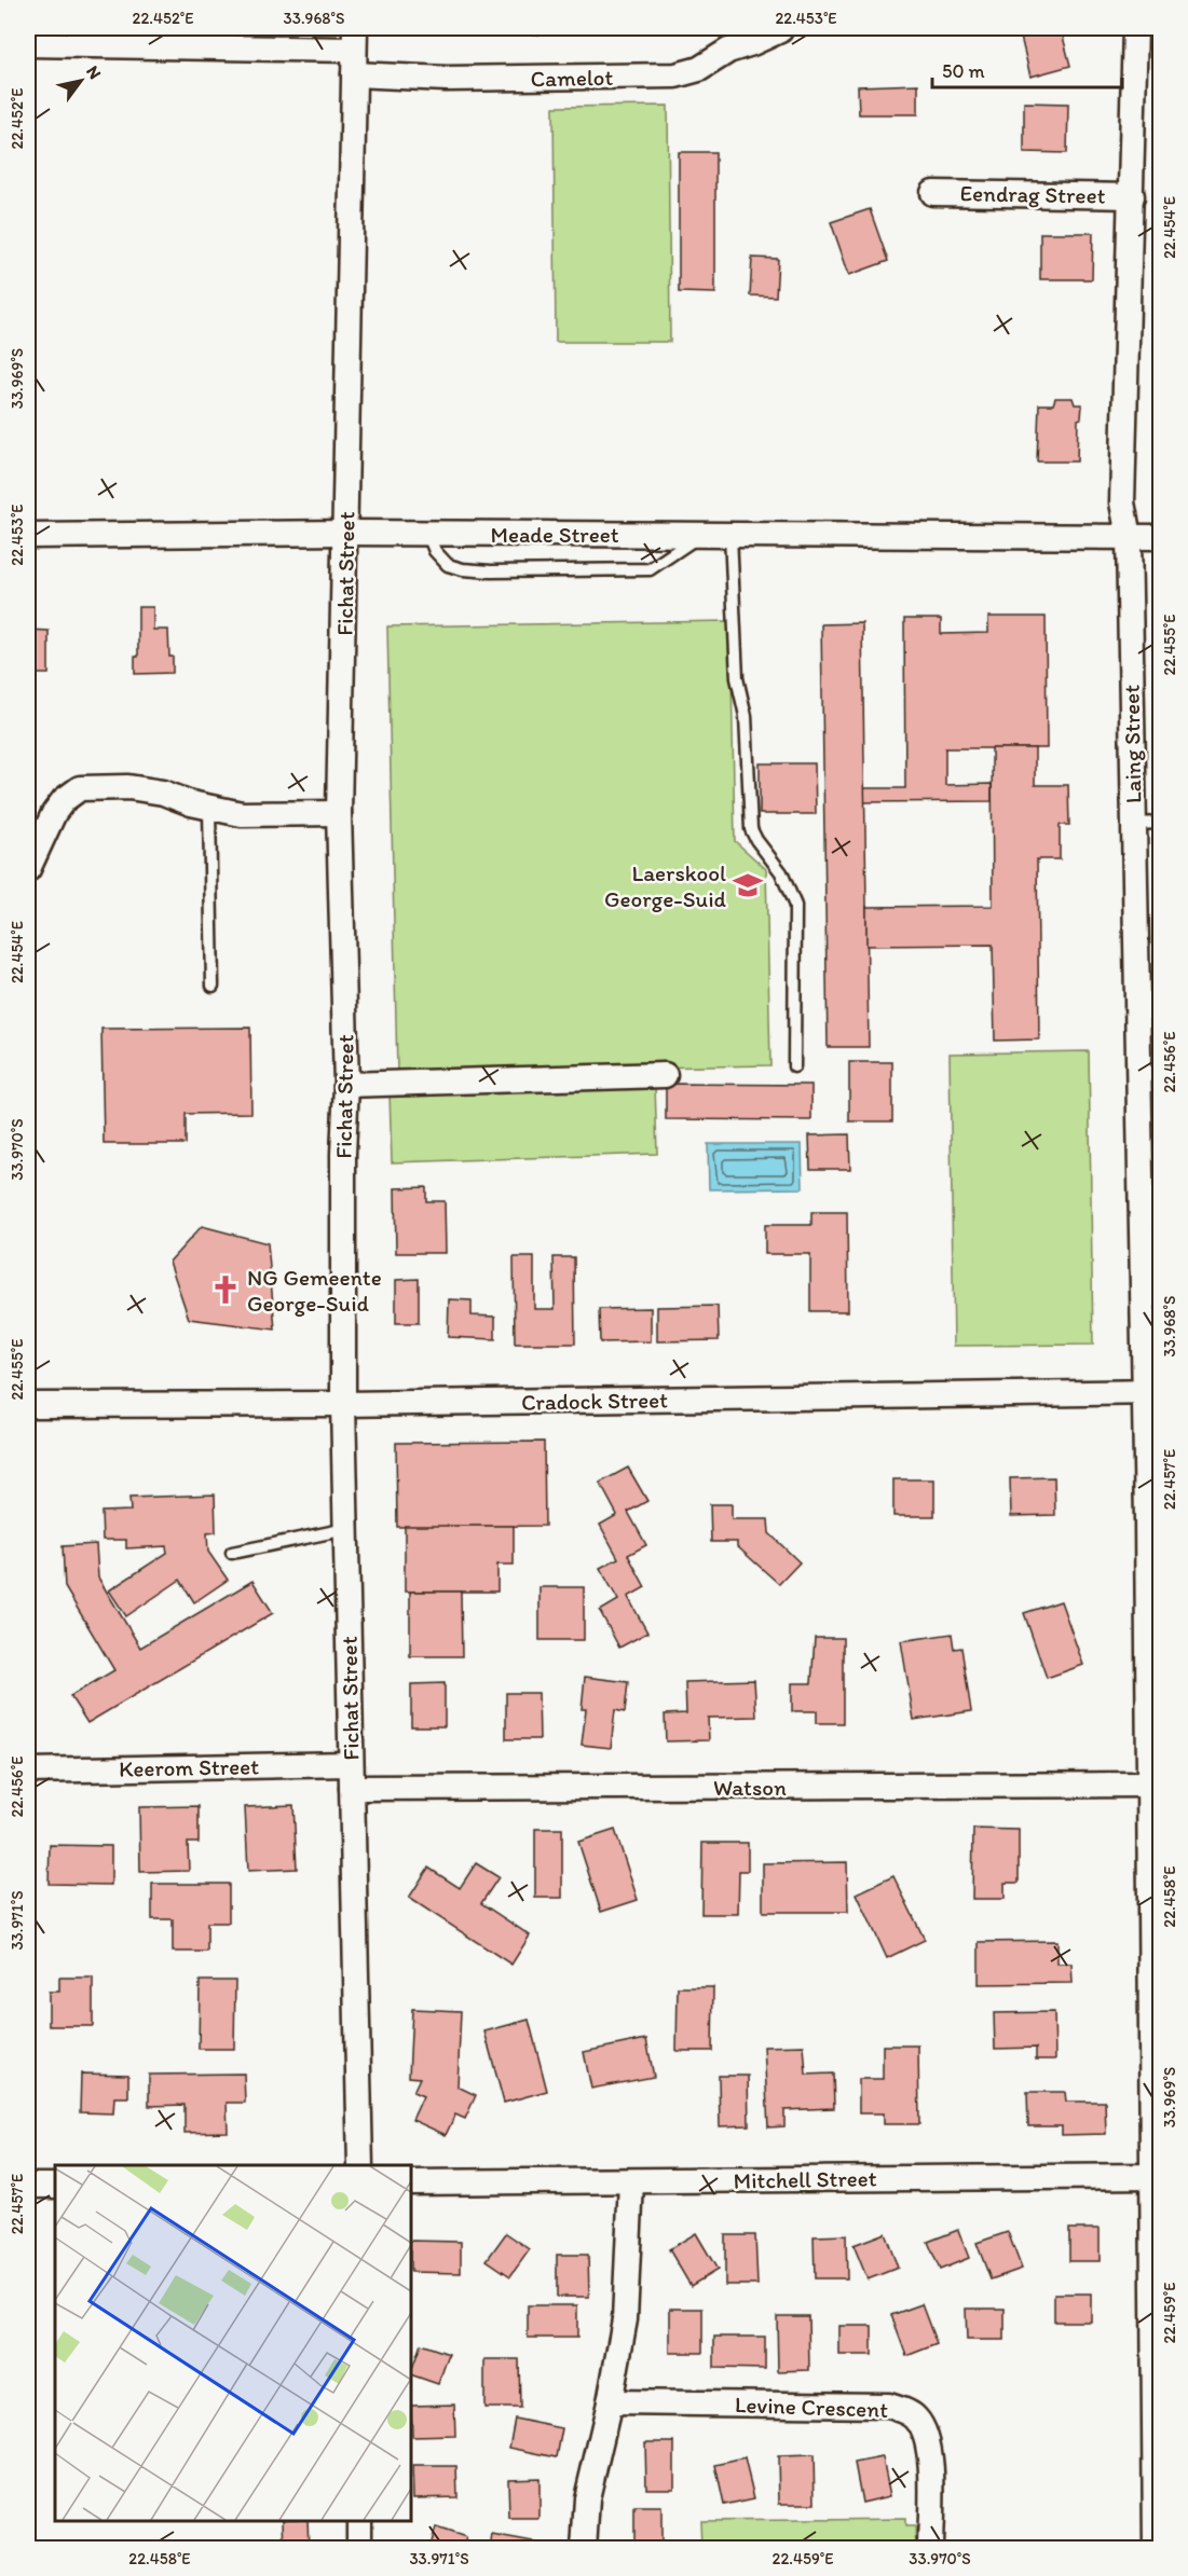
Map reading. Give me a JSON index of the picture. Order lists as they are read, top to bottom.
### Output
{
  "streets": {
    "street": [
      "Camelot",
      "Eendrag Street",
      "Meade Street",
      "Fichat Street",
      "Laing Street",
      "Cradock Street",
      "Keerom Street",
      "Watson",
      "Mitchell Street",
      "Levine Crescent"
    ]
  },
  "crossings": [
    ["Camelot", "Fichat Street"],
    ["Eendrag Street", "Laing Street"],
    ["Meade Street", "Fichat Street"],
    ["Meade Street", "Laing Street"],
    ["Fichat Street", "Cradock Street"],
    ["Fichat Street", "Keerom Street"],
    ["Fichat Street", "Watson"],
    ["Laing Street", "Cradock Street"],
    ["Laing Street", "Watson"],
    ["Laing Street", "Mitchell Street"],
    ["Keerom Street", "Watson"]
  ],
  "places": {
    "school or university": ["Laerskool George-Suid"],
    "church": ["NG Gemeente George-Suid"]
  },
  "scale_bar": "50 m",
  "north": "top right",
  "coordinates": [
    "22.452°E",
    "33.968°S",
    "22.453°E",
    "22.454°E",
    "33.969°S",
    "22.455°E",
    "22.456°E",
    "33.970°S",
    "22.457°E",
    "22.458°E",
    "33.971°S",
    "22.459°E"
  ]
}
